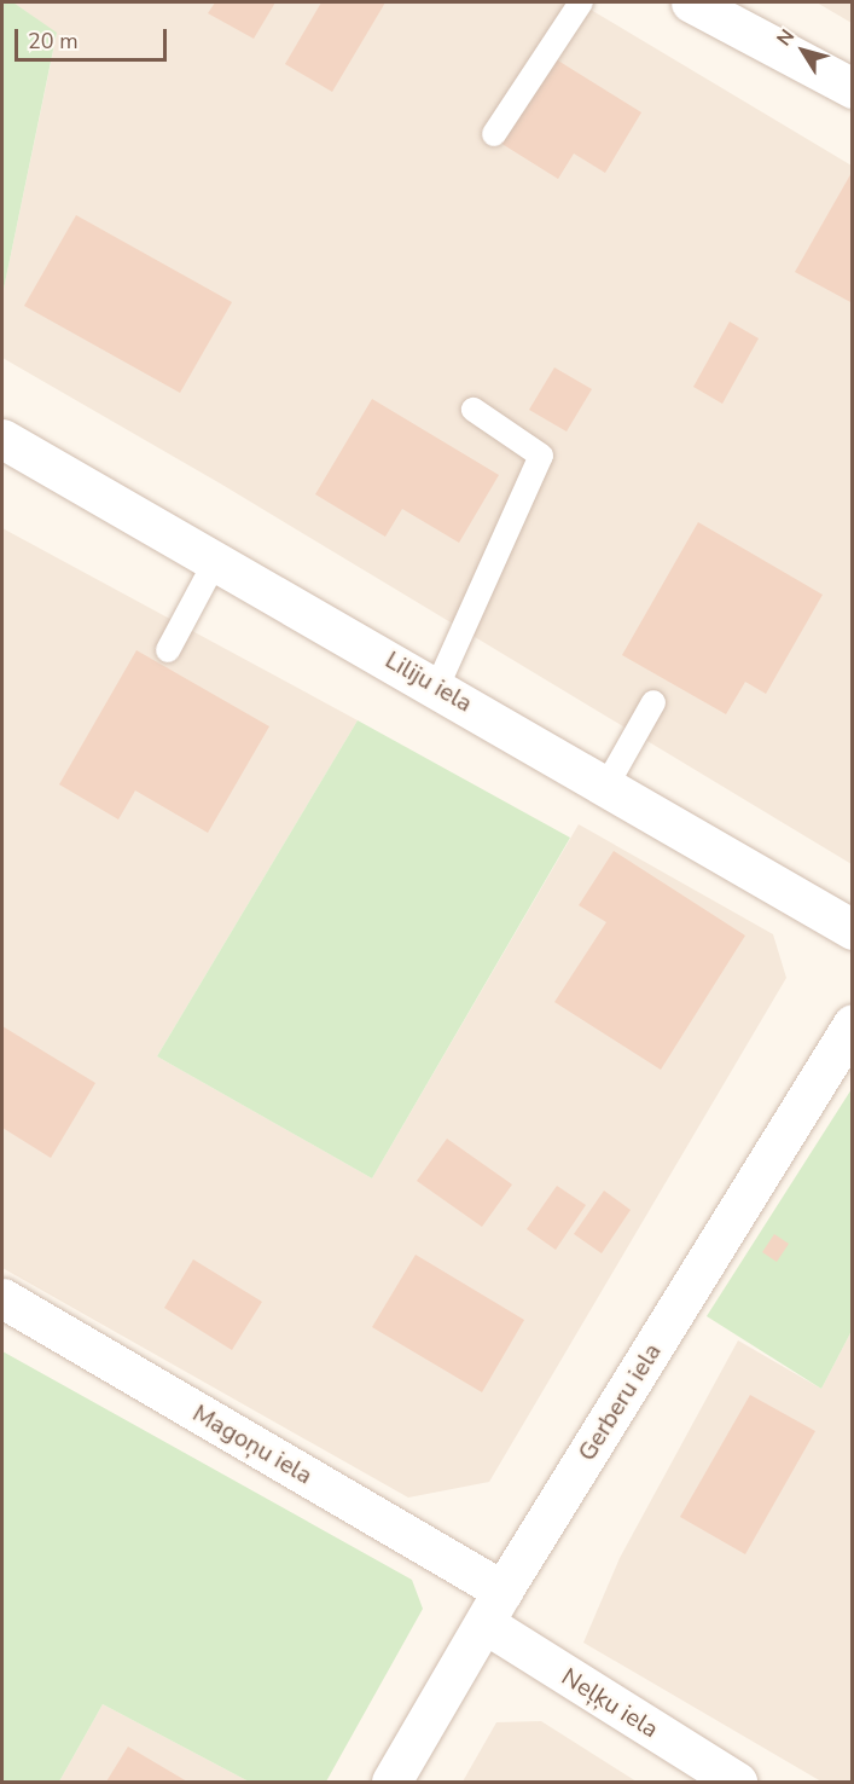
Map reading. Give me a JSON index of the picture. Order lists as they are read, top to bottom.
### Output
{
  "streets": {
    "street": [
      "Liliju iela",
      "Gerberu iela",
      "Magoņu iela",
      "Neļķu iela"
    ]
  },
  "crossings": [
    ["Gerberu iela", "Magoņu iela"],
    ["Gerberu iela", "Neļķu iela"],
    ["Magoņu iela", "Neļķu iela"]
  ],
  "scale_bar": "20 m",
  "north": "top left"
}
